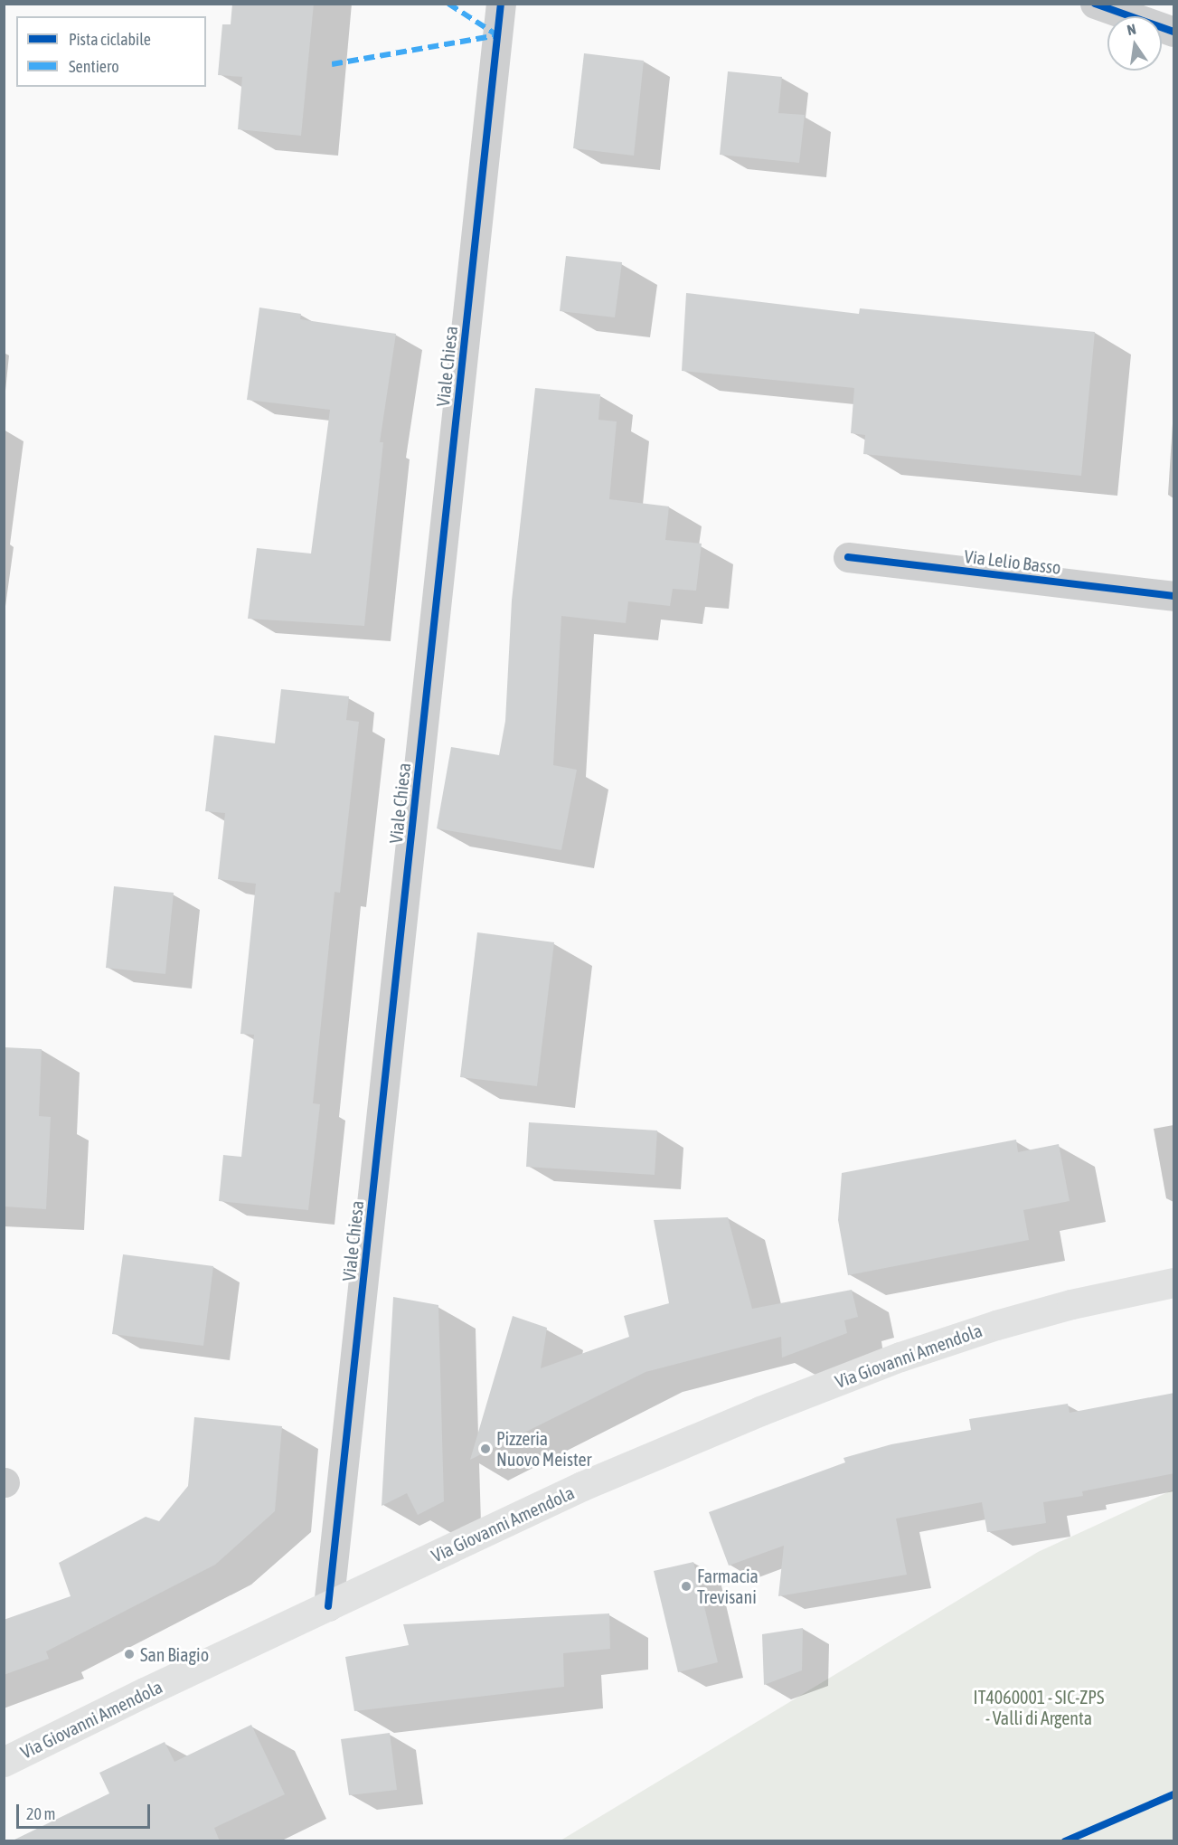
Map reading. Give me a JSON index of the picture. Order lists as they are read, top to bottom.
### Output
{
  "streets": {
    "main road": ["Via Giovanni Amendola"],
    "street": ["Viale Chiesa", "Via Lelio Basso"]
  },
  "crossings": [
    ["Viale Chiesa", "Via Giovanni Amendola"]
  ],
  "parks": ["IT4060001 - SIC-ZPS - Valli di Argenta"],
  "places": ["Pizzeria Nuovo Meister", "Farmacia Trevisani", "San Biagio"],
  "legend": ["Pista ciclabile", "Sentiero"],
  "scale_bar": "20 m",
  "north": "top"
}
